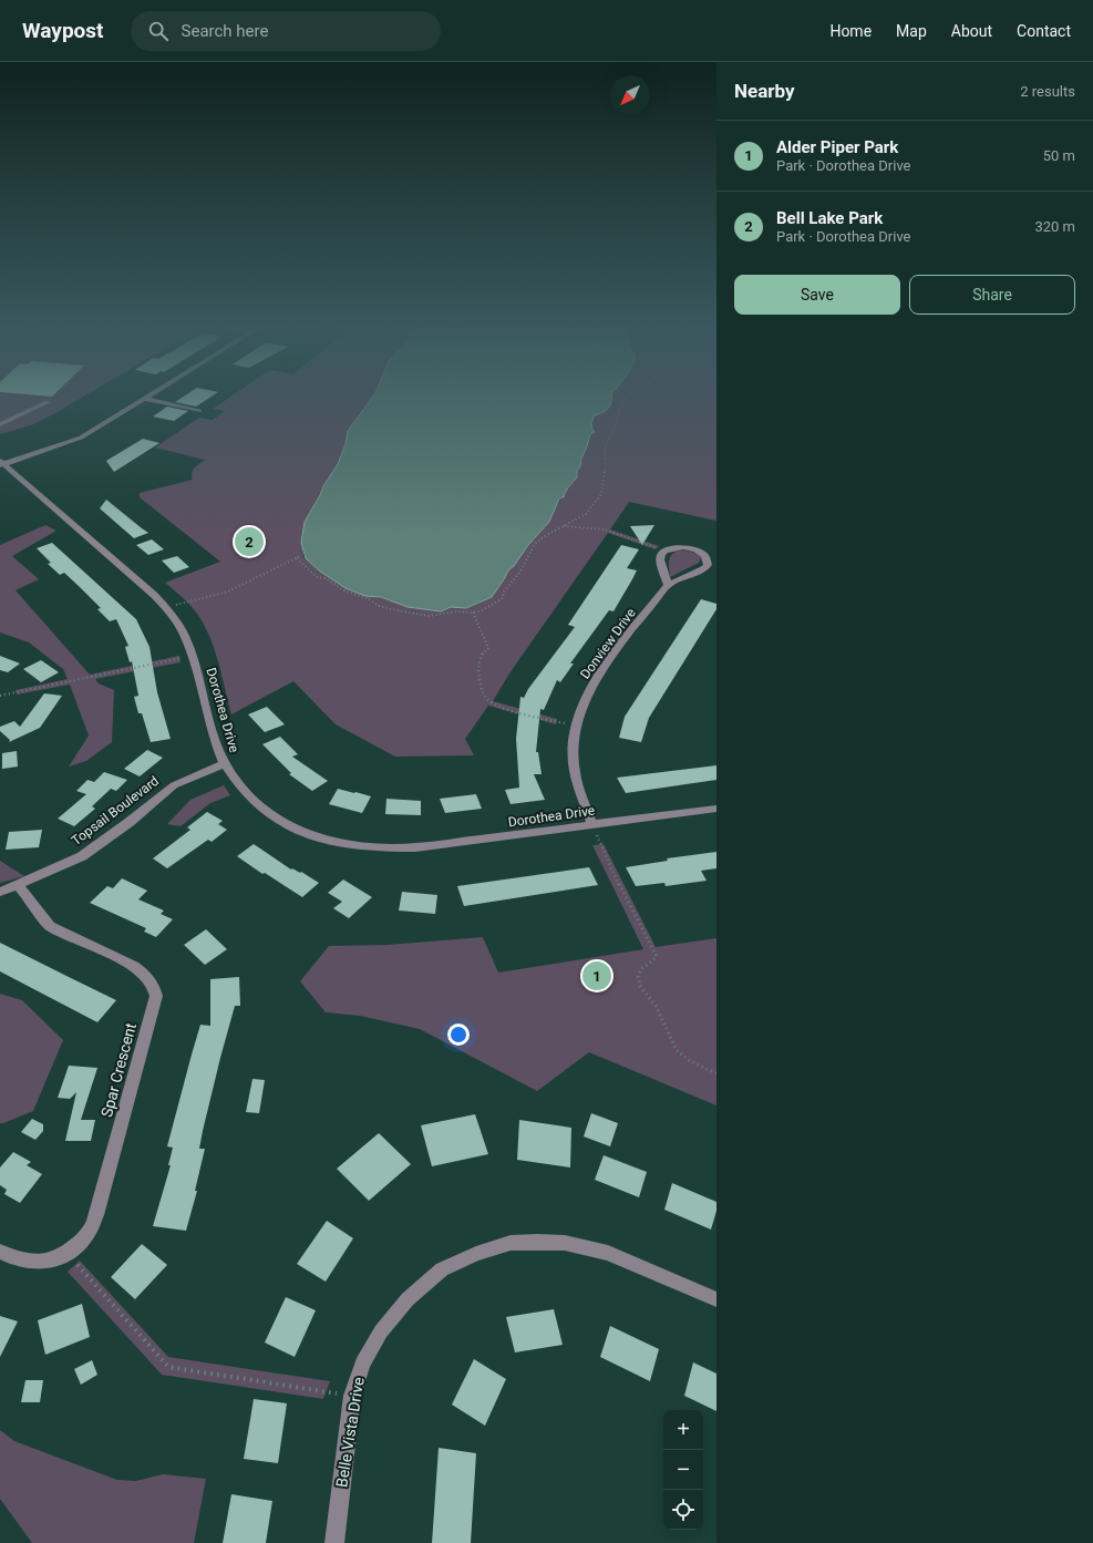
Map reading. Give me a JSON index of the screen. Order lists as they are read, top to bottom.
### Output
{
  "streets": {
    "street": [
      "Donview Drive",
      "Dorothea Drive",
      "Topsail Boulevard",
      "Spar Crescent",
      "Belle Vista Drive"
    ]
  },
  "crossings": [
    ["Donview Drive", "Dorothea Drive"],
    ["Dorothea Drive", "Topsail Boulevard"],
    ["Topsail Boulevard", "Spar Crescent"]
  ],
  "north": "bottom left",
  "page": {
    "header": "Waypost",
    "search": "Search here",
    "nav": [
      "Home",
      "Map",
      "About",
      "Contact"
    ],
    "heading": ["Nearby", "2 results"],
    "list": [
      {
        "mark": "1",
        "name": "Alder Piper Park",
        "note": "Park · Dorothea Drive",
        "value": "50 m"
      },
      {
        "mark": "2",
        "name": "Bell Lake Park",
        "note": "Park · Dorothea Drive",
        "value": "320 m"
      }
    ],
    "buttons": ["Save", "Share"],
    "pins": ["2", "1"],
    "map_buttons": ["+", "−"]
  }
}
